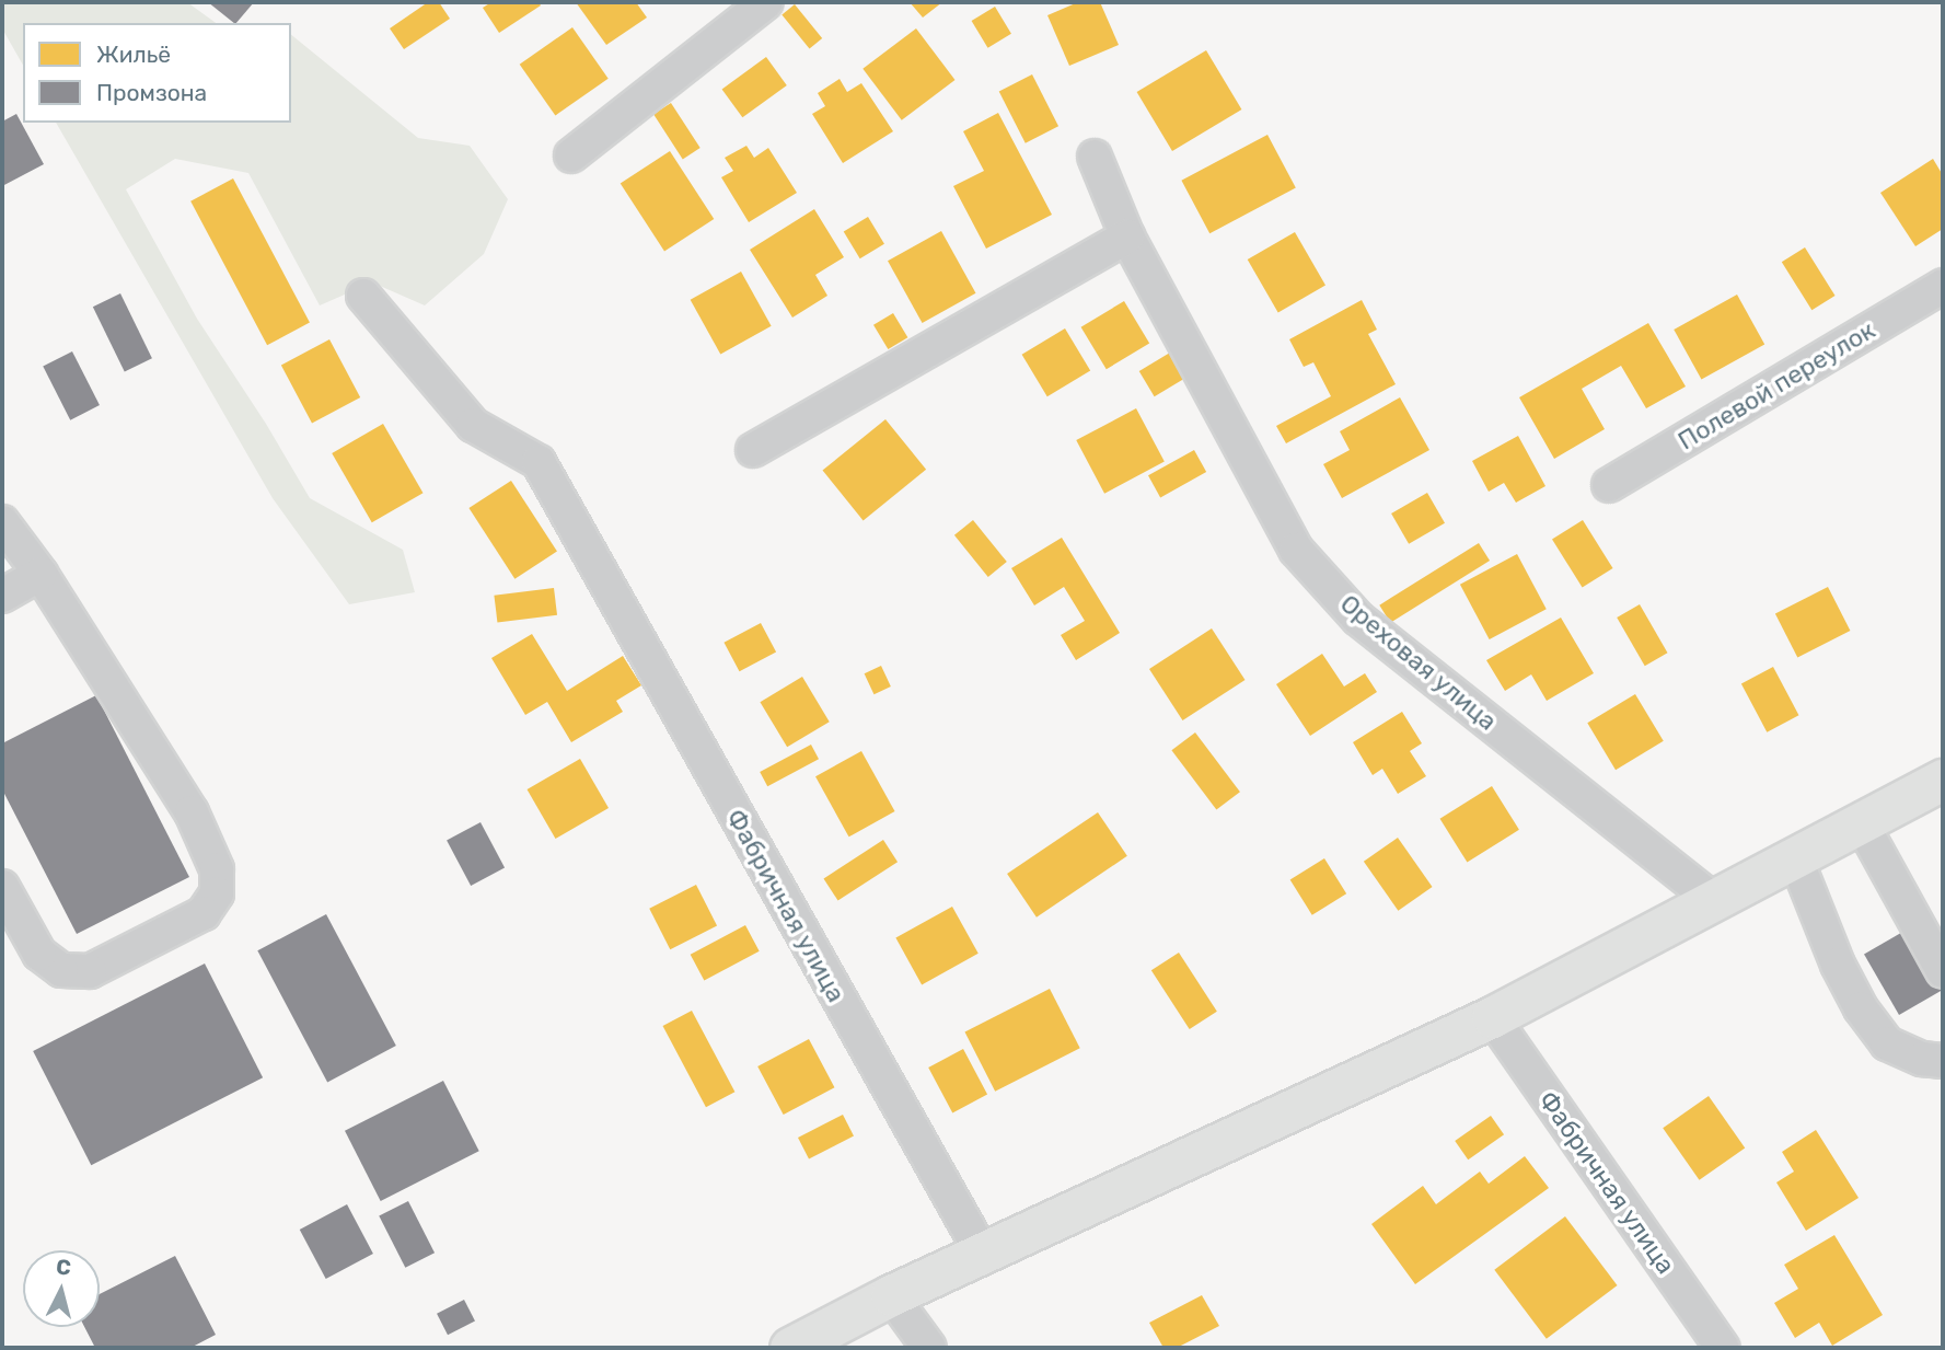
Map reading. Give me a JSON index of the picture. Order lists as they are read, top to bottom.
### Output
{
  "streets": {
    "street": ["Полевой переулок", "Ореховая улица", "Фабричная улица"]
  },
  "legend": ["Жильё", "Промзона"],
  "north": "top"
}
